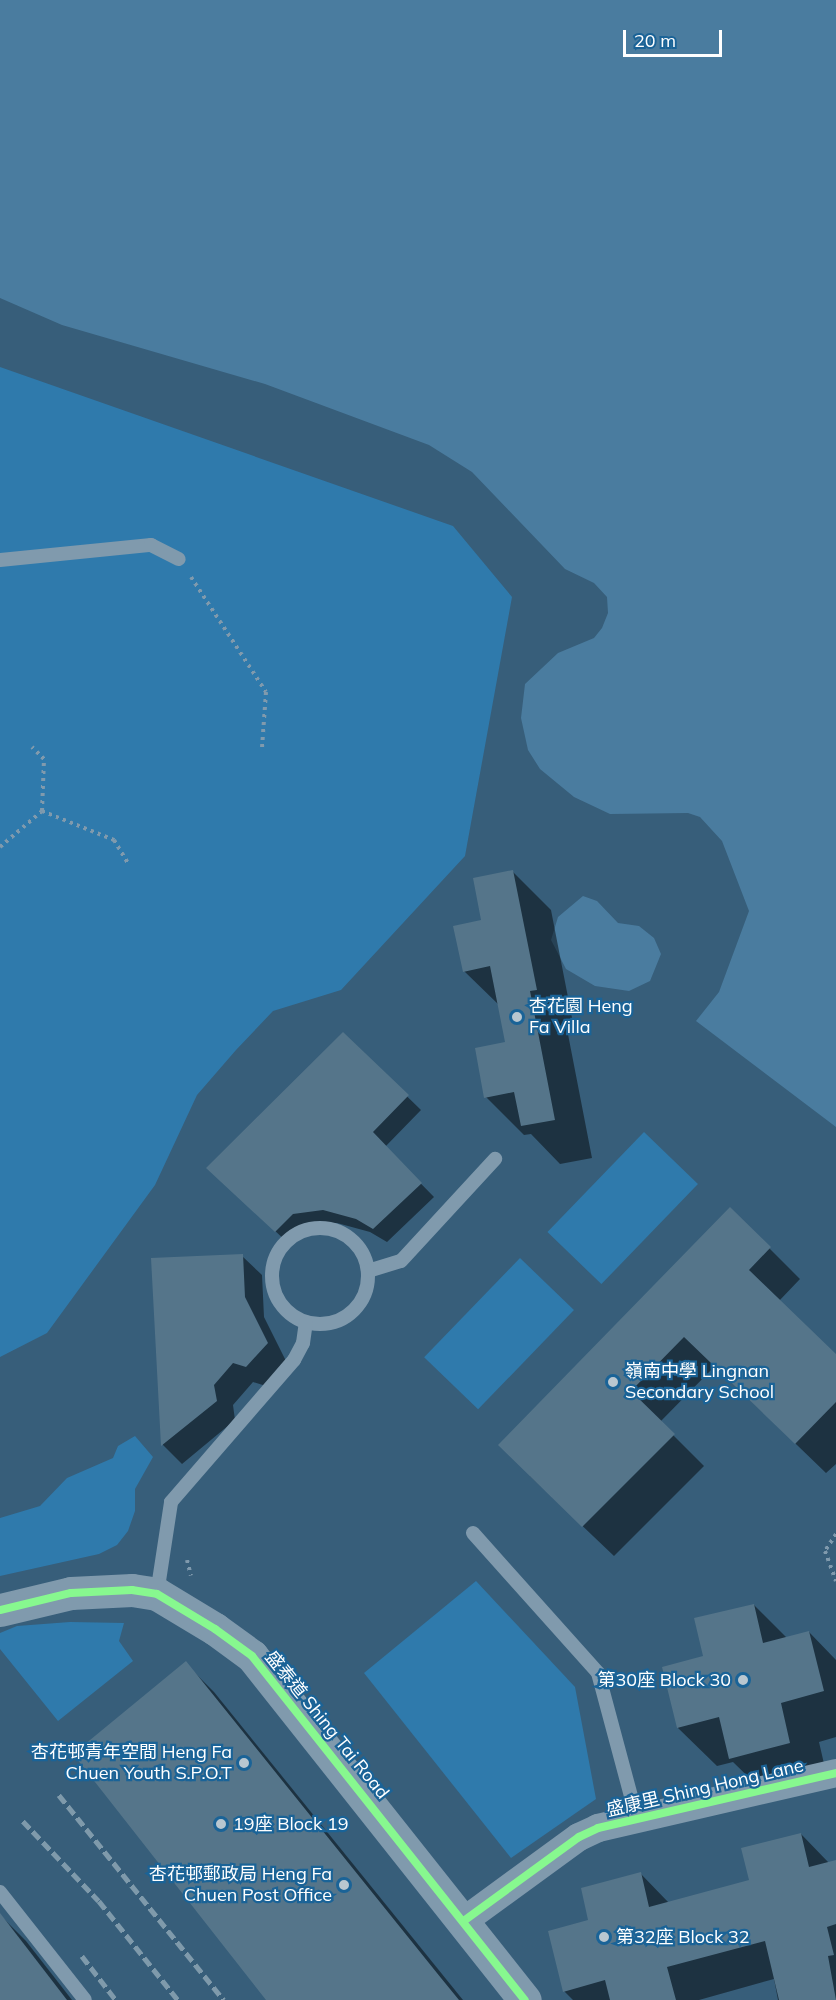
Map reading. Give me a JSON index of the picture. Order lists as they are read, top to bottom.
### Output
{
  "streets": {
    "street": ["盛泰道 Shing Tai Road", "盛康里 Shing Hong Lane"]
  },
  "crossings": [
    ["盛泰道 Shing Tai Road", "盛康里 Shing Hong Lane"]
  ],
  "places": [
    "杏花園 Heng Fa Villa",
    "嶺南中學 Lingnan Secondary School",
    "第30座 Block 30",
    "杏花邨青年空間 Heng Fa Chuen Youth S.P.O.T",
    "19座 Block 19",
    "杏花邨郵政局 Heng Fa Chuen Post Office",
    "第32座 Block 32"
  ],
  "scale_bar": "20 m"
}
